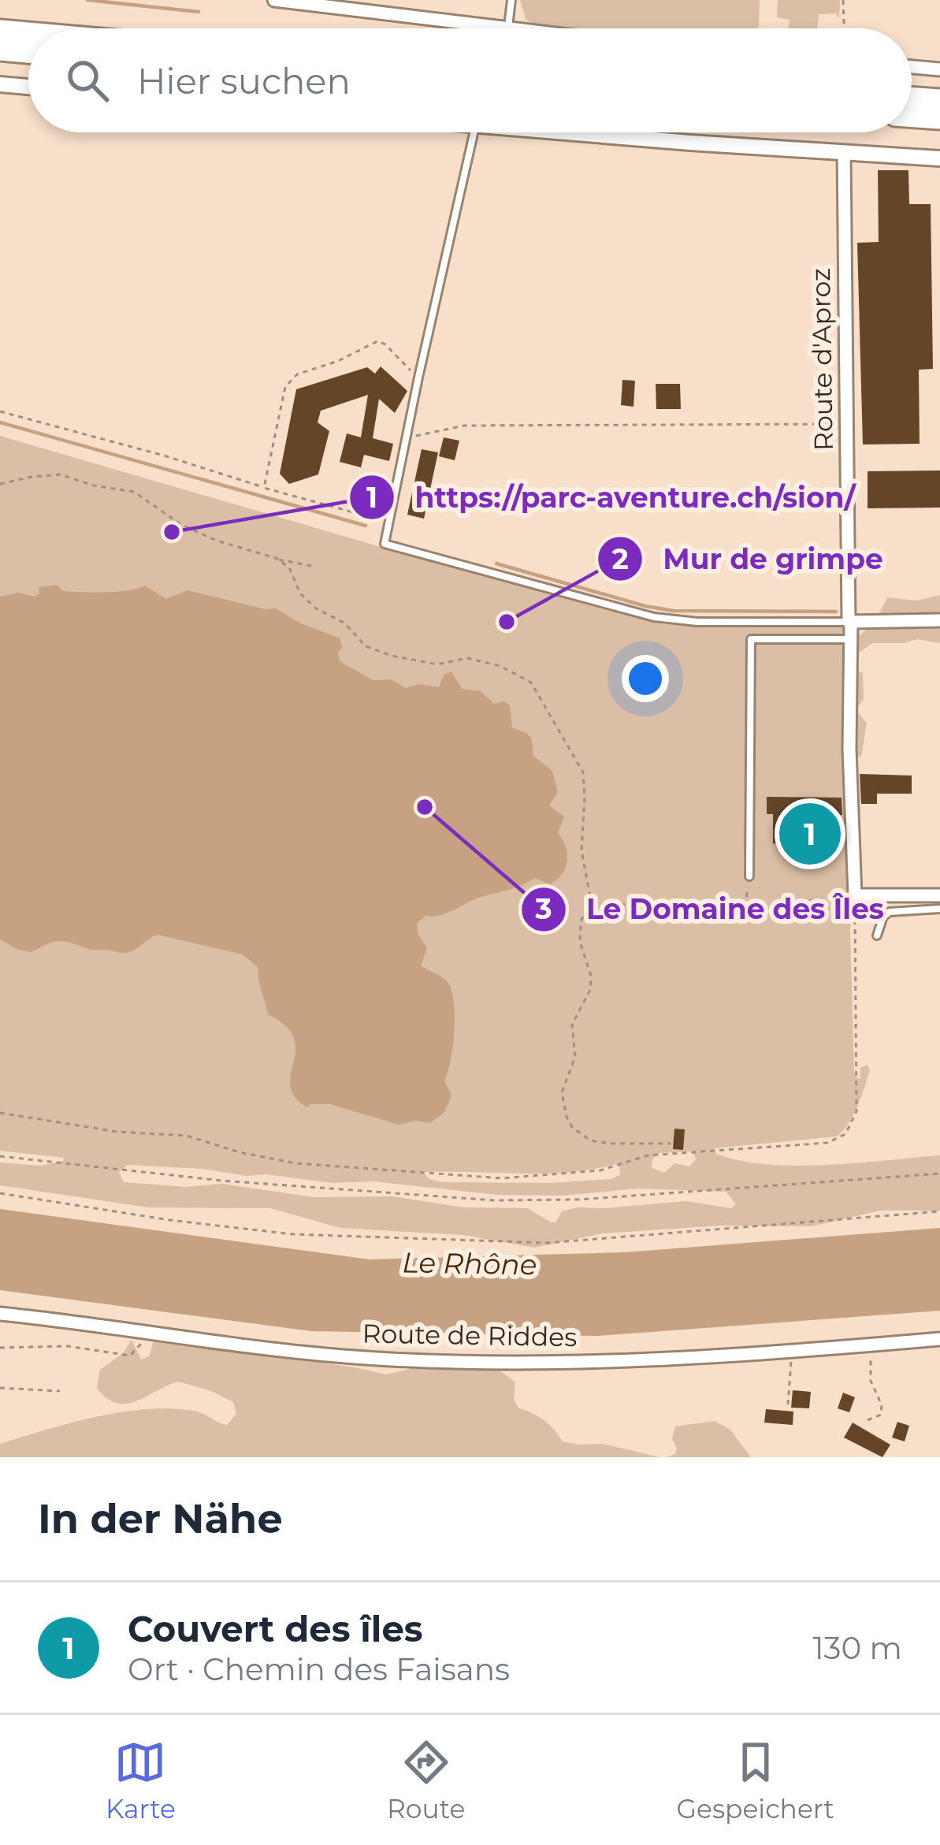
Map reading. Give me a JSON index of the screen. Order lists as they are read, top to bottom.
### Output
{
  "streets": {
    "street": ["Route d'Aproz", "Route de Riddes"]
  },
  "water": ["Le Rhône"],
  "places": ["https://parc-aventure.ch/sion/", "Mur de grimpe", "Le Domaine des Îles"],
  "page": {
    "search": "Hier suchen",
    "pins": "1",
    "heading": "In der Nähe",
    "list": [
      {
        "mark": "1",
        "name": "Couvert des îles",
        "note": "Ort · Chemin des Faisans",
        "value": "130 m"
      }
    ],
    "nav": ["Karte", "Route", "Gespeichert"]
  }
}
